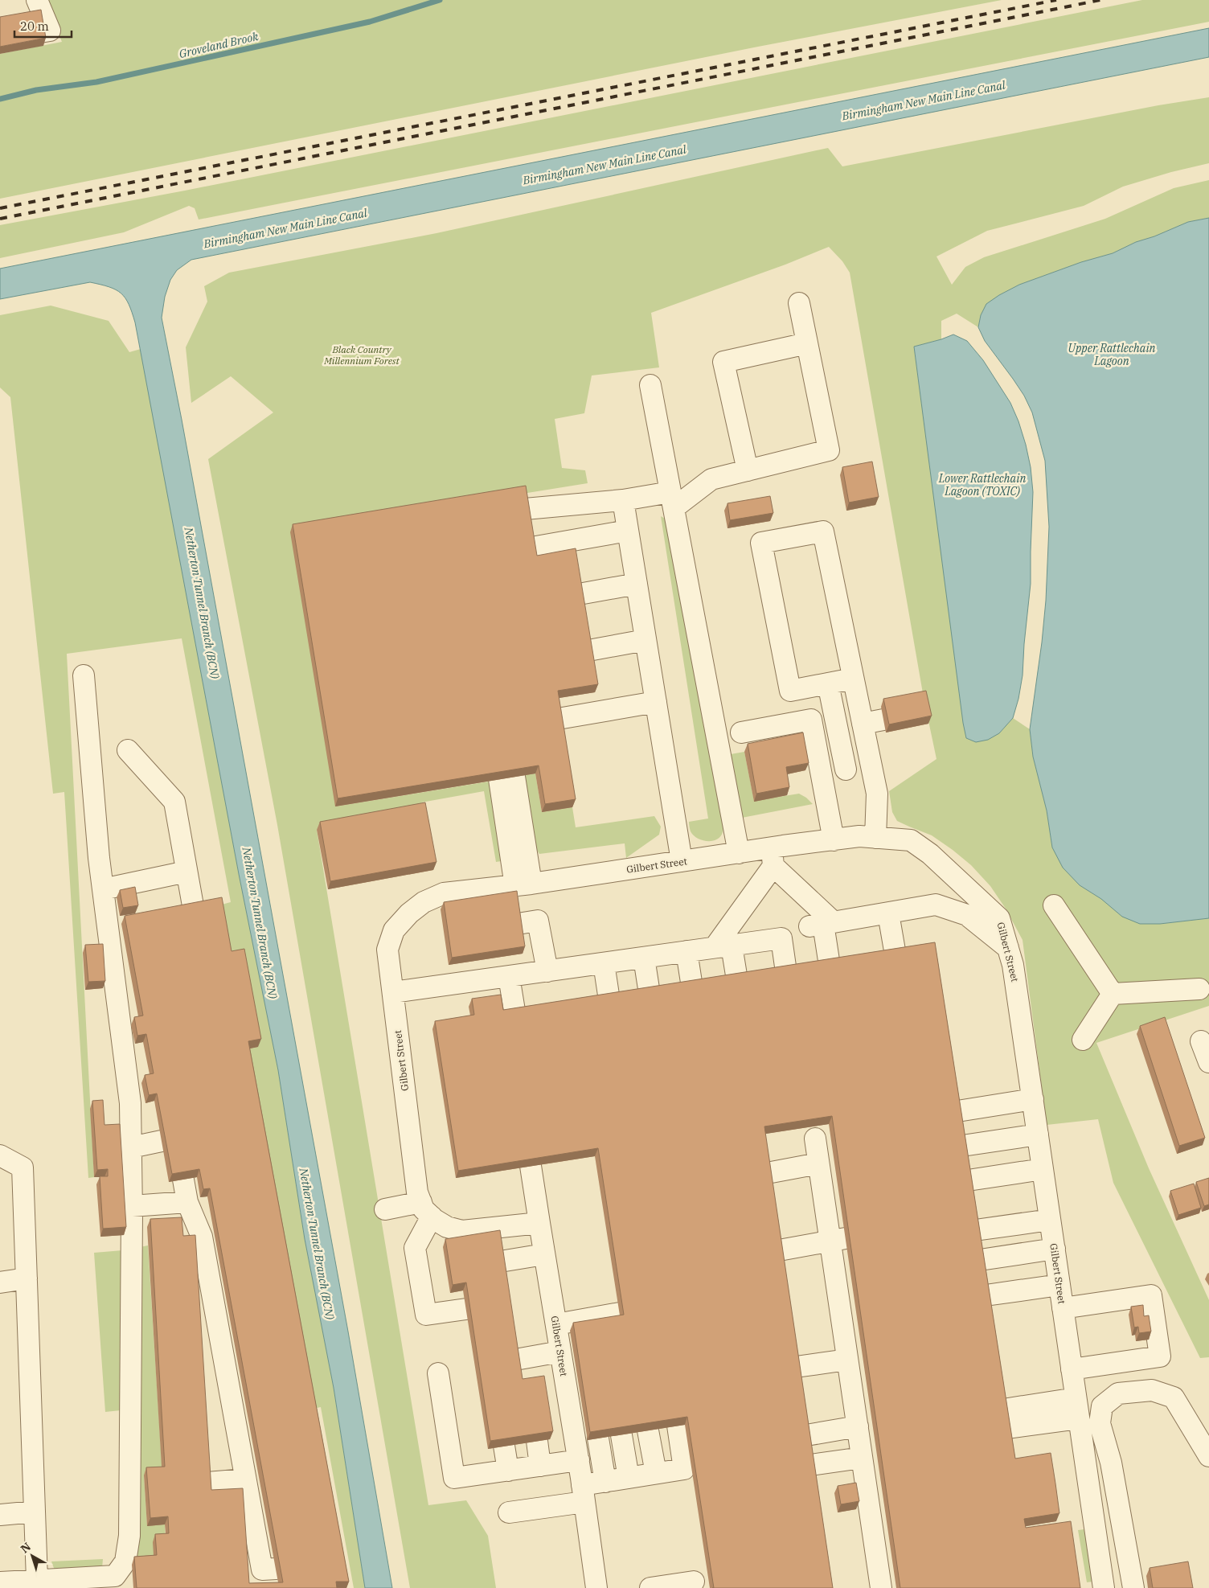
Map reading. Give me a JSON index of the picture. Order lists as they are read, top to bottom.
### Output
{
  "streets": {
    "street": ["Gilbert Street"]
  },
  "water": [
    "Groveland Brook",
    "Birmingham New Main Line Canal",
    "Upper Rattlechain Lagoon",
    "Lower Rattlechain Lagoon (TOXIC)",
    "Netherton Tunnel Branch (BCN)"
  ],
  "parks": ["Black Country Millennium Forest"],
  "scale_bar": "20 m",
  "north": "top left"
}
